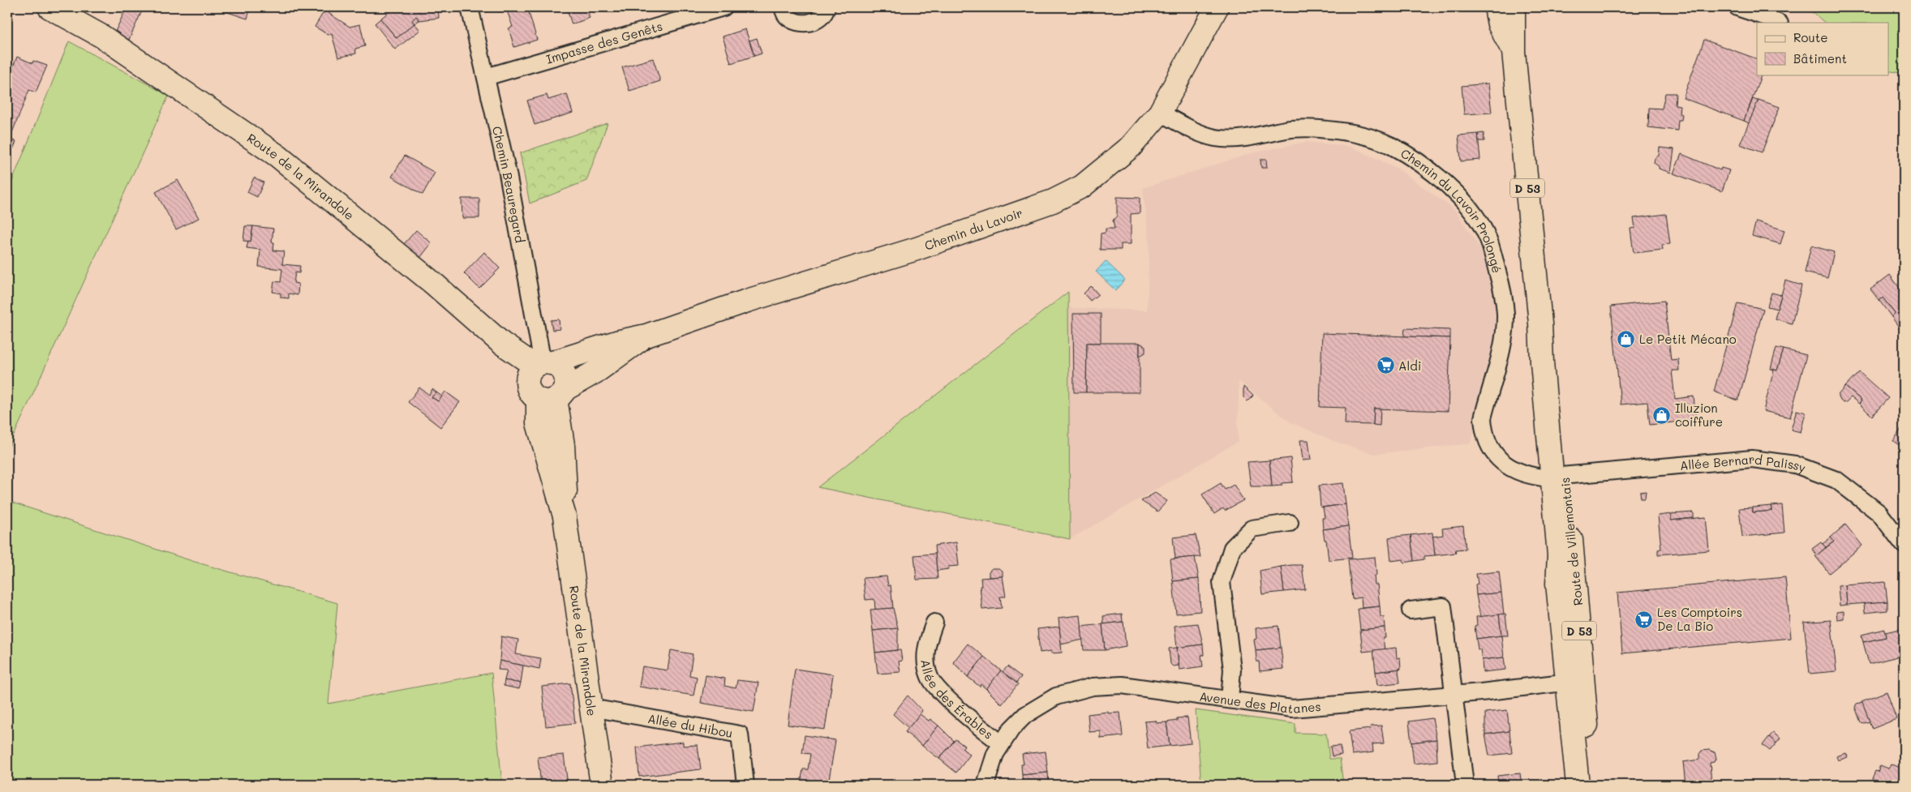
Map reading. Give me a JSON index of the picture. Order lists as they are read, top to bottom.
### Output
{
  "streets": {
    "street": [
      "Impasse des Genêts",
      "Route de la Mirandole",
      "Chemin Beauregard",
      "D 53",
      "Chemin du Lavoir Prolongé",
      "Chemin du Lavoir",
      "Allée Bernard Palissy",
      "Route de Villemontais",
      "Allée des Érables",
      "Avenue des Platanes",
      "Allée du Hibou"
    ]
  },
  "crossings": [
    ["Impasse des Genêts", "Chemin Beauregard"],
    ["Route de la Mirandole", "Chemin Beauregard"],
    ["Route de la Mirandole", "Chemin du Lavoir"],
    ["Route de la Mirandole", "Allée du Hibou"],
    ["Chemin Beauregard", "Chemin du Lavoir"],
    ["D 53", "Route de Villemontais"],
    ["Chemin du Lavoir Prolongé", "Chemin du Lavoir"],
    ["Chemin du Lavoir Prolongé", "Allée Bernard Palissy"],
    ["Chemin du Lavoir Prolongé", "Route de Villemontais"],
    ["Allée Bernard Palissy", "Route de Villemontais"],
    ["Route de Villemontais", "Avenue des Platanes"],
    ["Allée des Érables", "Avenue des Platanes"]
  ],
  "places": {
    "shop": ["Le Petit Mécano", "Illuzion coiffure"],
    "supermarket": ["Aldi", "Les Comptoirs De La Bio"]
  },
  "legend": ["Route", "Bâtiment"]
}
